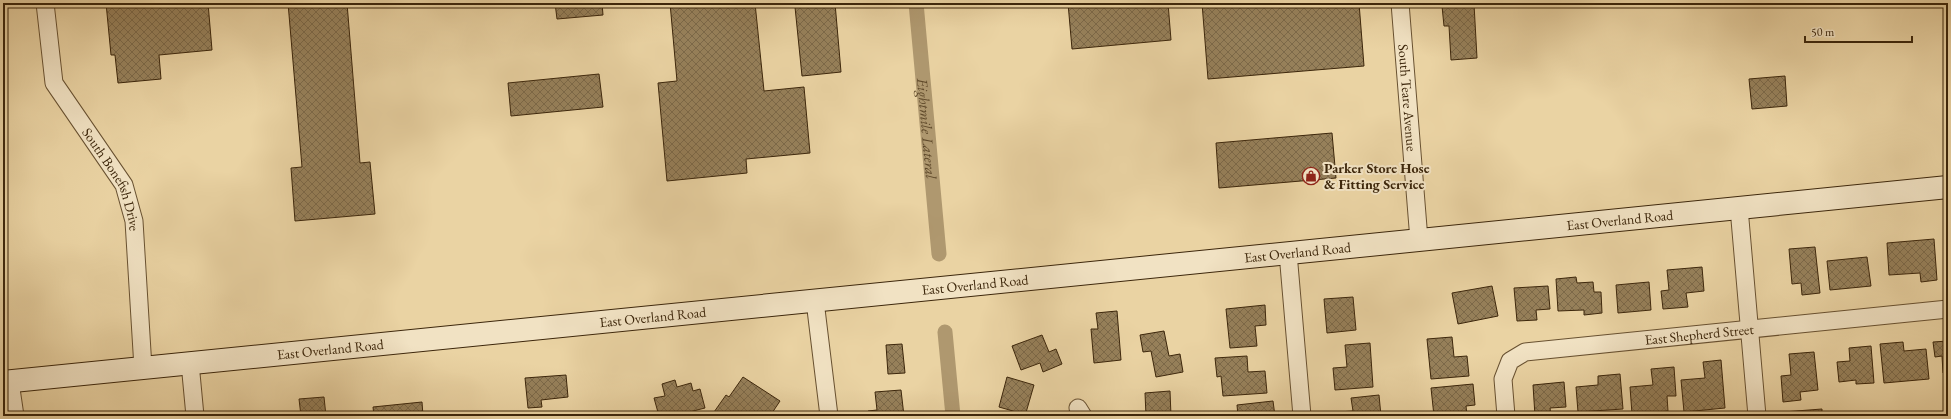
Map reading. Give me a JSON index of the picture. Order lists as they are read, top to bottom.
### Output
{
  "streets": {
    "main road": ["East Overland Road"],
    "street": ["South Teare Avenue", "South Bonefish Drive", "East Shepherd Street"]
  },
  "crossings": [
    ["South Teare Avenue", "East Overland Road"],
    ["South Bonefish Drive", "East Overland Road"]
  ],
  "water": ["Eightmile Lateral"],
  "places": {
    "shop": ["Parker Store Hose & Fitting Service"]
  },
  "scale_bar": "50 m"
}
